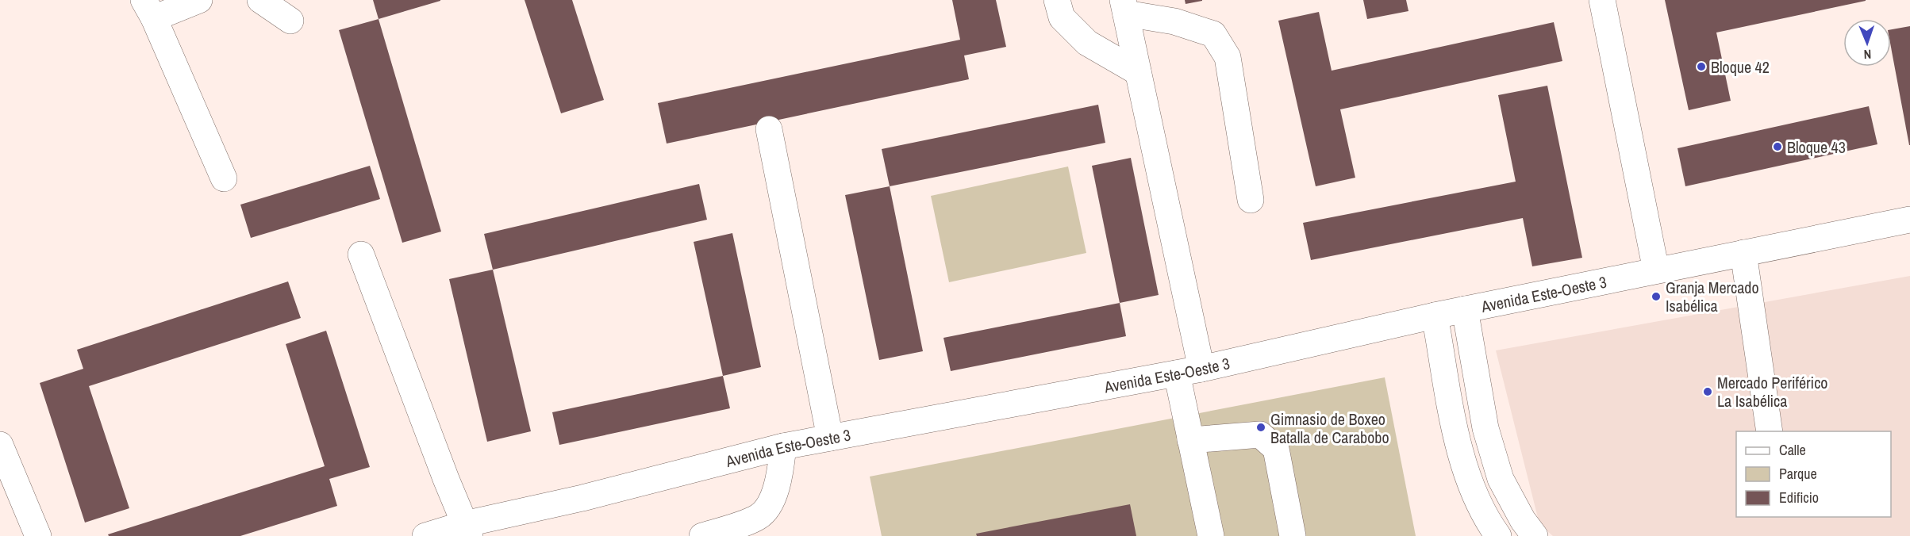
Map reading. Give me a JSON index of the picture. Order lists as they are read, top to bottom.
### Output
{
  "streets": {
    "street": ["Avenida Este-Oeste 3"]
  },
  "places": [
    "Bloque 42",
    "Bloque 43",
    "Granja Mercado Isabélica",
    "Mercado Periférico La Isabélica",
    "Gimnasio de Boxeo Batalla de Carabobo"
  ],
  "legend": ["Calle", "Parque", "Edificio"],
  "north": "bottom"
}
